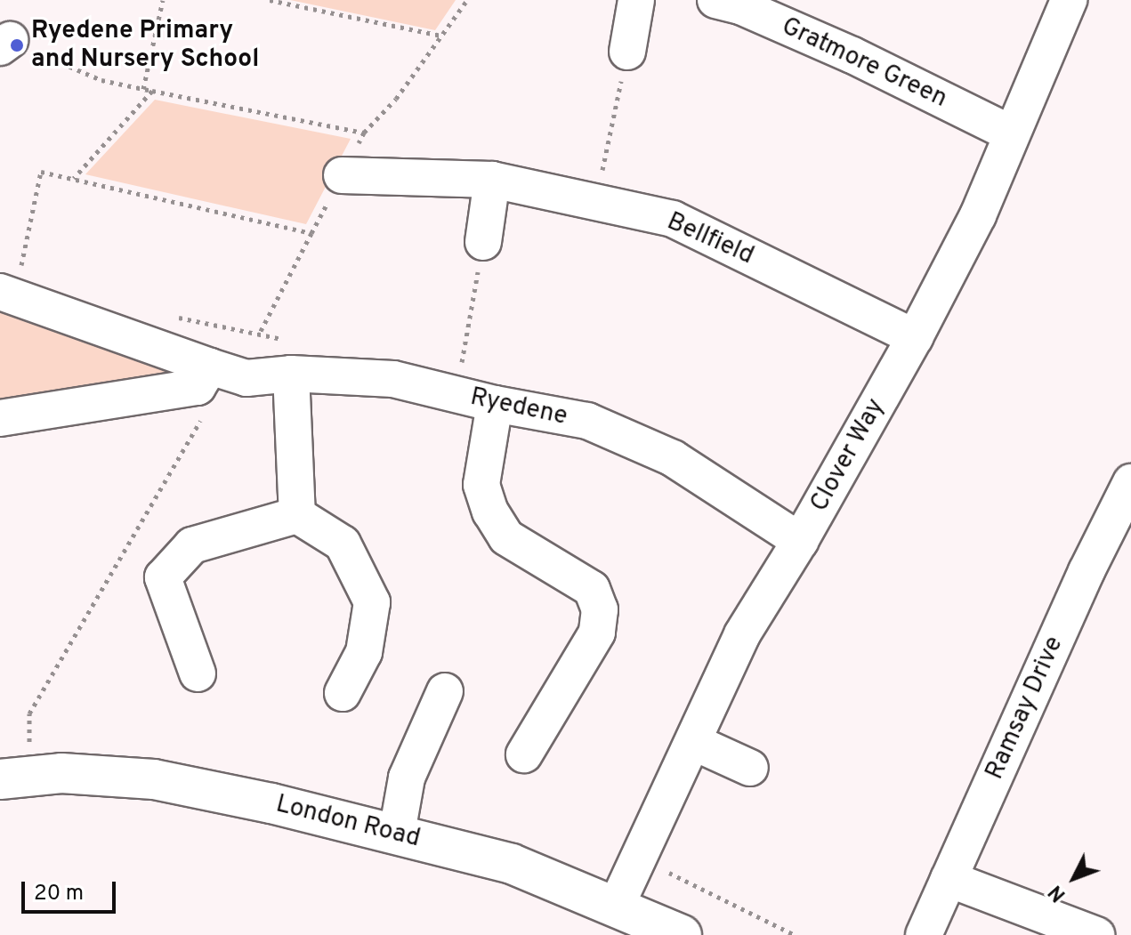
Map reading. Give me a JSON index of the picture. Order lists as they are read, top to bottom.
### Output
{
  "streets": {
    "main road": ["London Road"],
    "street": [
      "Gratmore Green",
      "Bellfield",
      "Ryedene",
      "Clover Way",
      "Ramsay Drive"
    ]
  },
  "crossings": [
    ["Gratmore Green", "Clover Way"],
    ["Bellfield", "Clover Way"],
    ["Ryedene", "Clover Way"],
    ["Clover Way", "London Road"]
  ],
  "places": ["Ryedene Primary and Nursery School"],
  "scale_bar": "20 m",
  "north": "bottom left"
}
